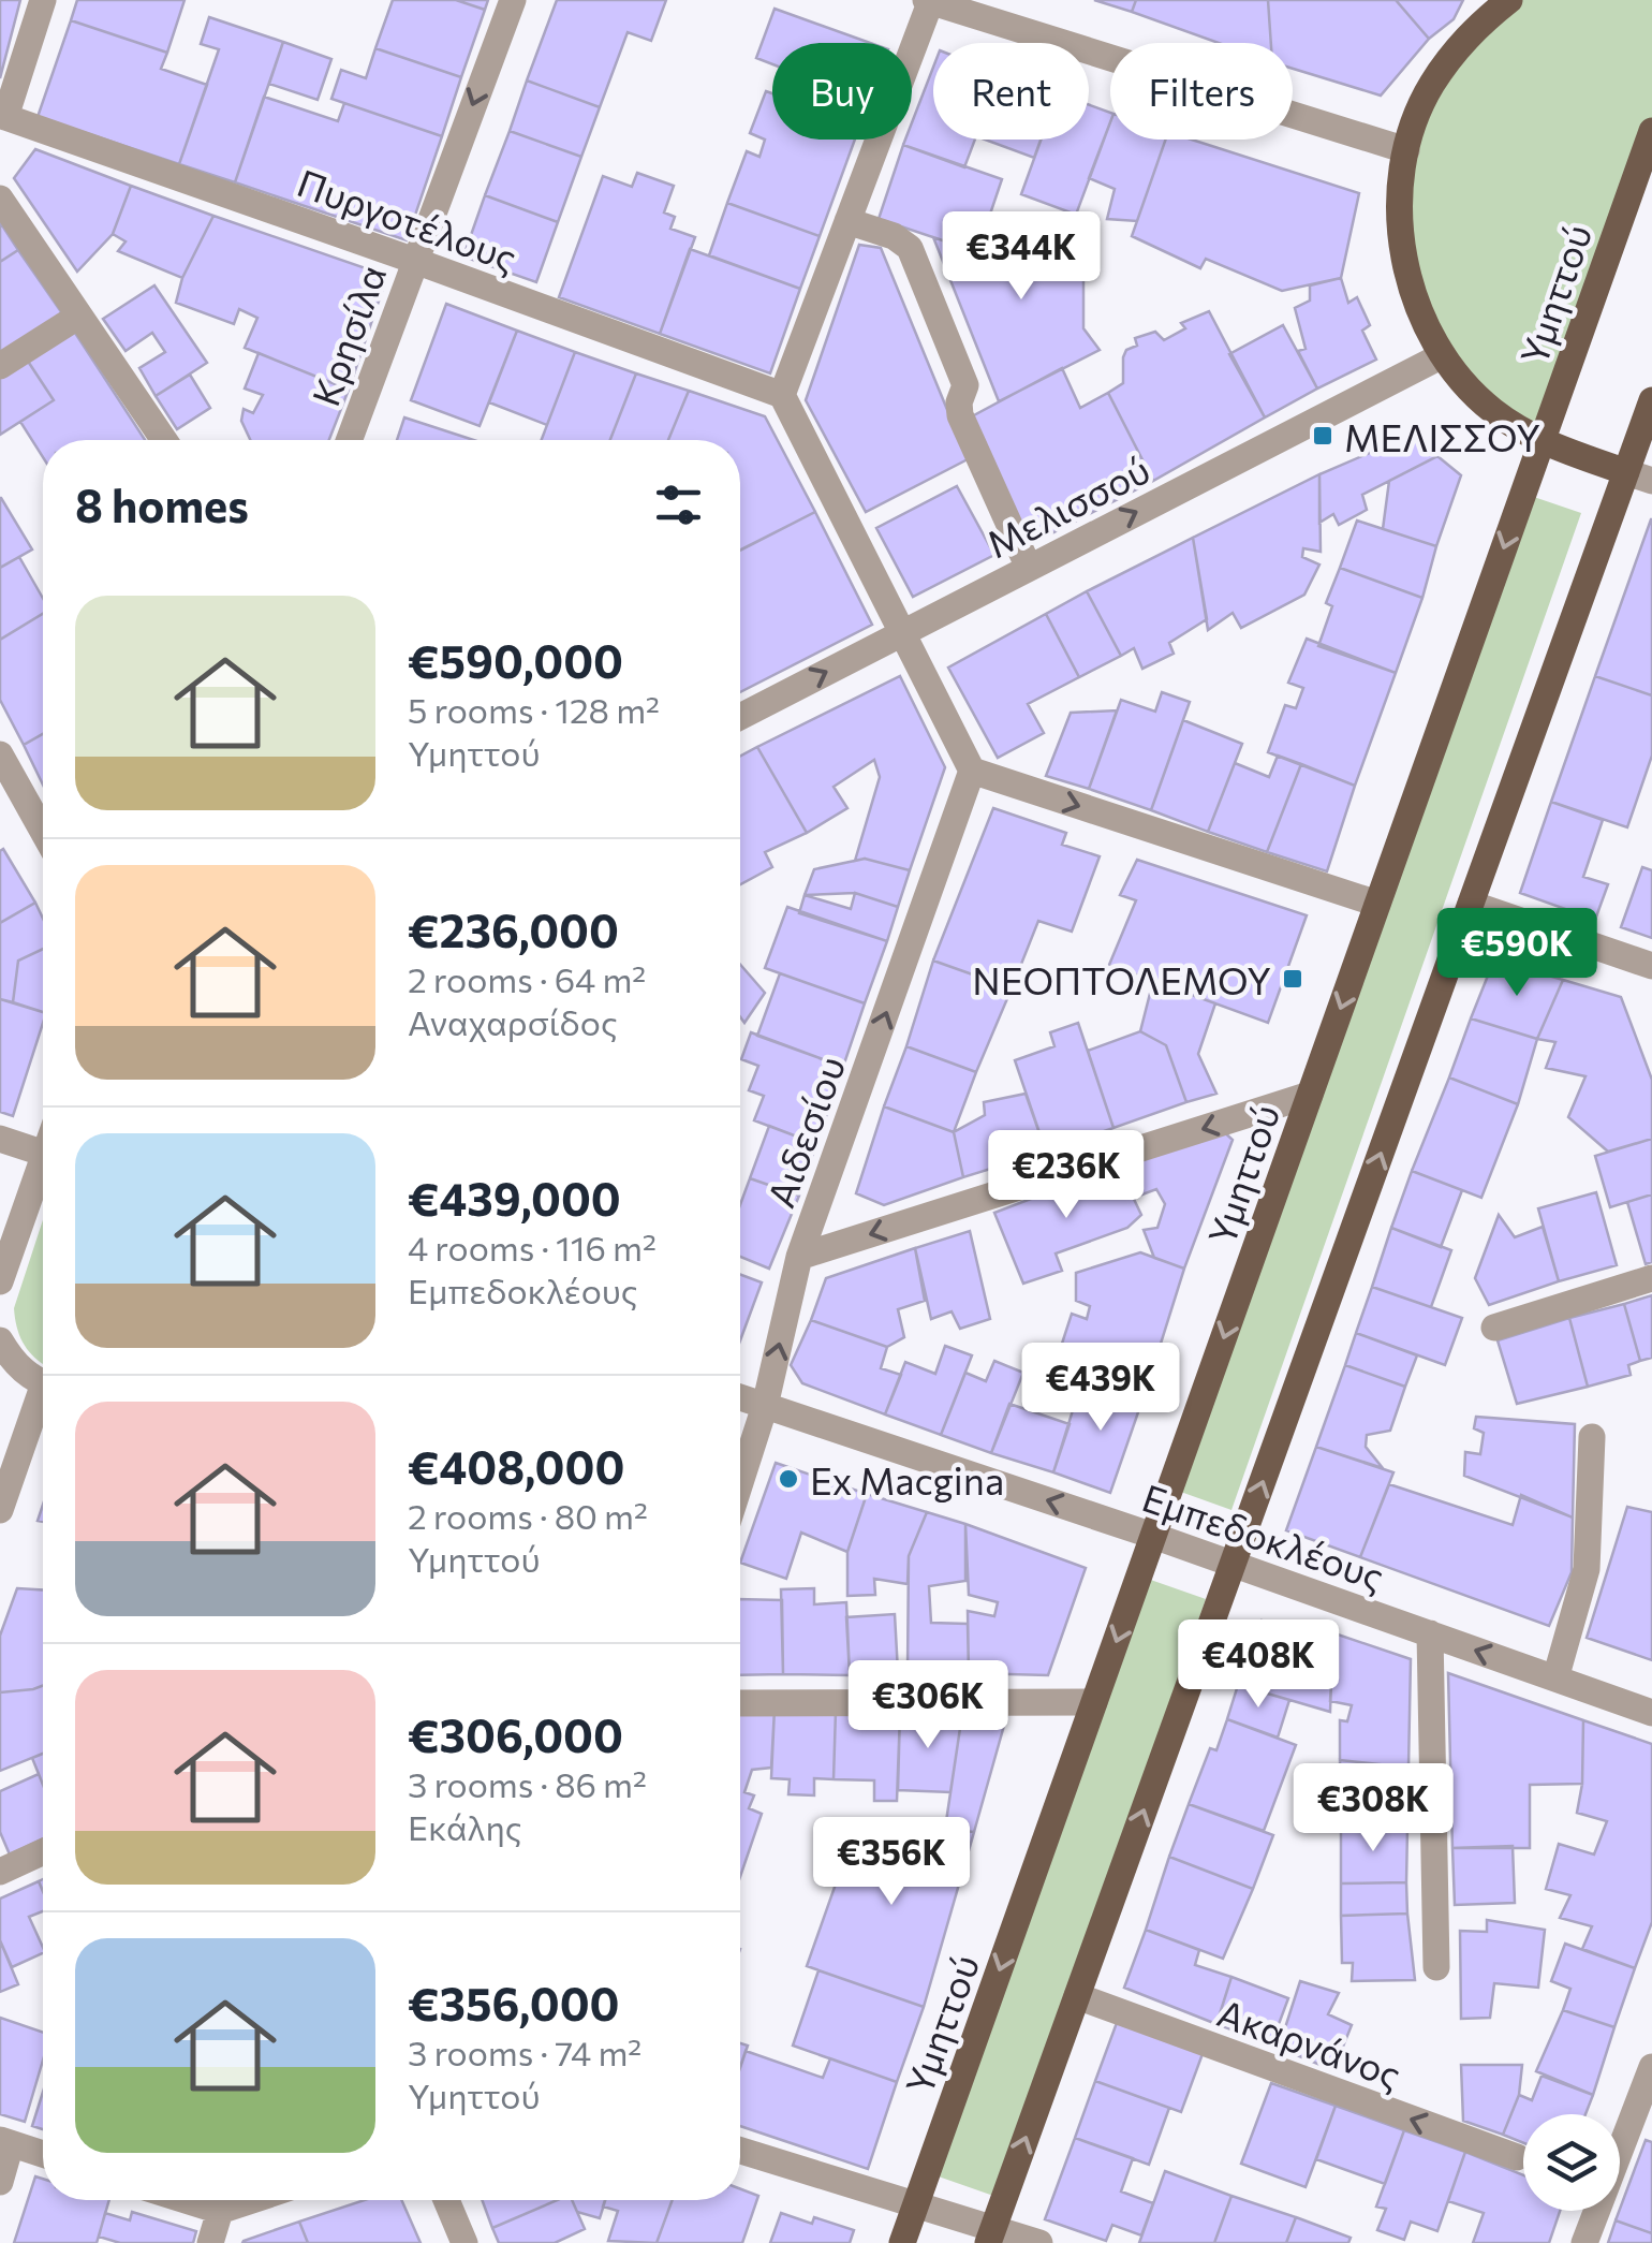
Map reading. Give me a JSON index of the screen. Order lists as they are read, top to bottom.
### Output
{
  "streets": {
    "main road": ["Υμηττού"],
    "street": [
      "Πυργοτέλους",
      "Κρησίλα",
      "Μελισσού",
      "Αιδεσίου",
      "Εμπεδοκλέους",
      "Ακαρνάνος"
    ]
  },
  "crossings": [
    ["Πυργοτέλους", "Κρησίλα"],
    ["Υμηττού", "Εμπεδοκλέους"],
    ["Αιδεσίου", "Εμπεδοκλέους"]
  ],
  "one_way": [
    "Κρησίλα",
    "Μελισσού",
    "Αιδεσίου",
    "Ακαρνάνος"
  ],
  "places": {
    "transit": ["ΜΕΛΙΣΣΟΥ", "ΝΕΟΠΤΟΛΕΜΟΥ"],
    "other": ["Ex Macgina"]
  },
  "page": {
    "chip": ["Buy", "Rent", "Filters"],
    "price": [
      "€344K",
      "€590K",
      "€236K",
      "€439K",
      "€408K",
      "€306K",
      "€308K",
      "€356K"
    ],
    "heading": "8 homes",
    "list": [
      {
        "name": "€590,000",
        "note": "5 rooms · 128 m² · Υμηττού"
      },
      {
        "name": "€236,000",
        "note": "2 rooms · 64 m² · Αναχαρσίδος"
      },
      {
        "name": "€439,000",
        "note": "4 rooms · 116 m² · Εμπεδοκλέους"
      },
      {
        "name": "€408,000",
        "note": "2 rooms · 80 m² · Υμηττού"
      },
      {
        "name": "€306,000",
        "note": "3 rooms · 86 m² · Εκάλης"
      },
      {
        "name": "€356,000",
        "note": "3 rooms · 74 m² · Υμηττού"
      }
    ]
  }
}
